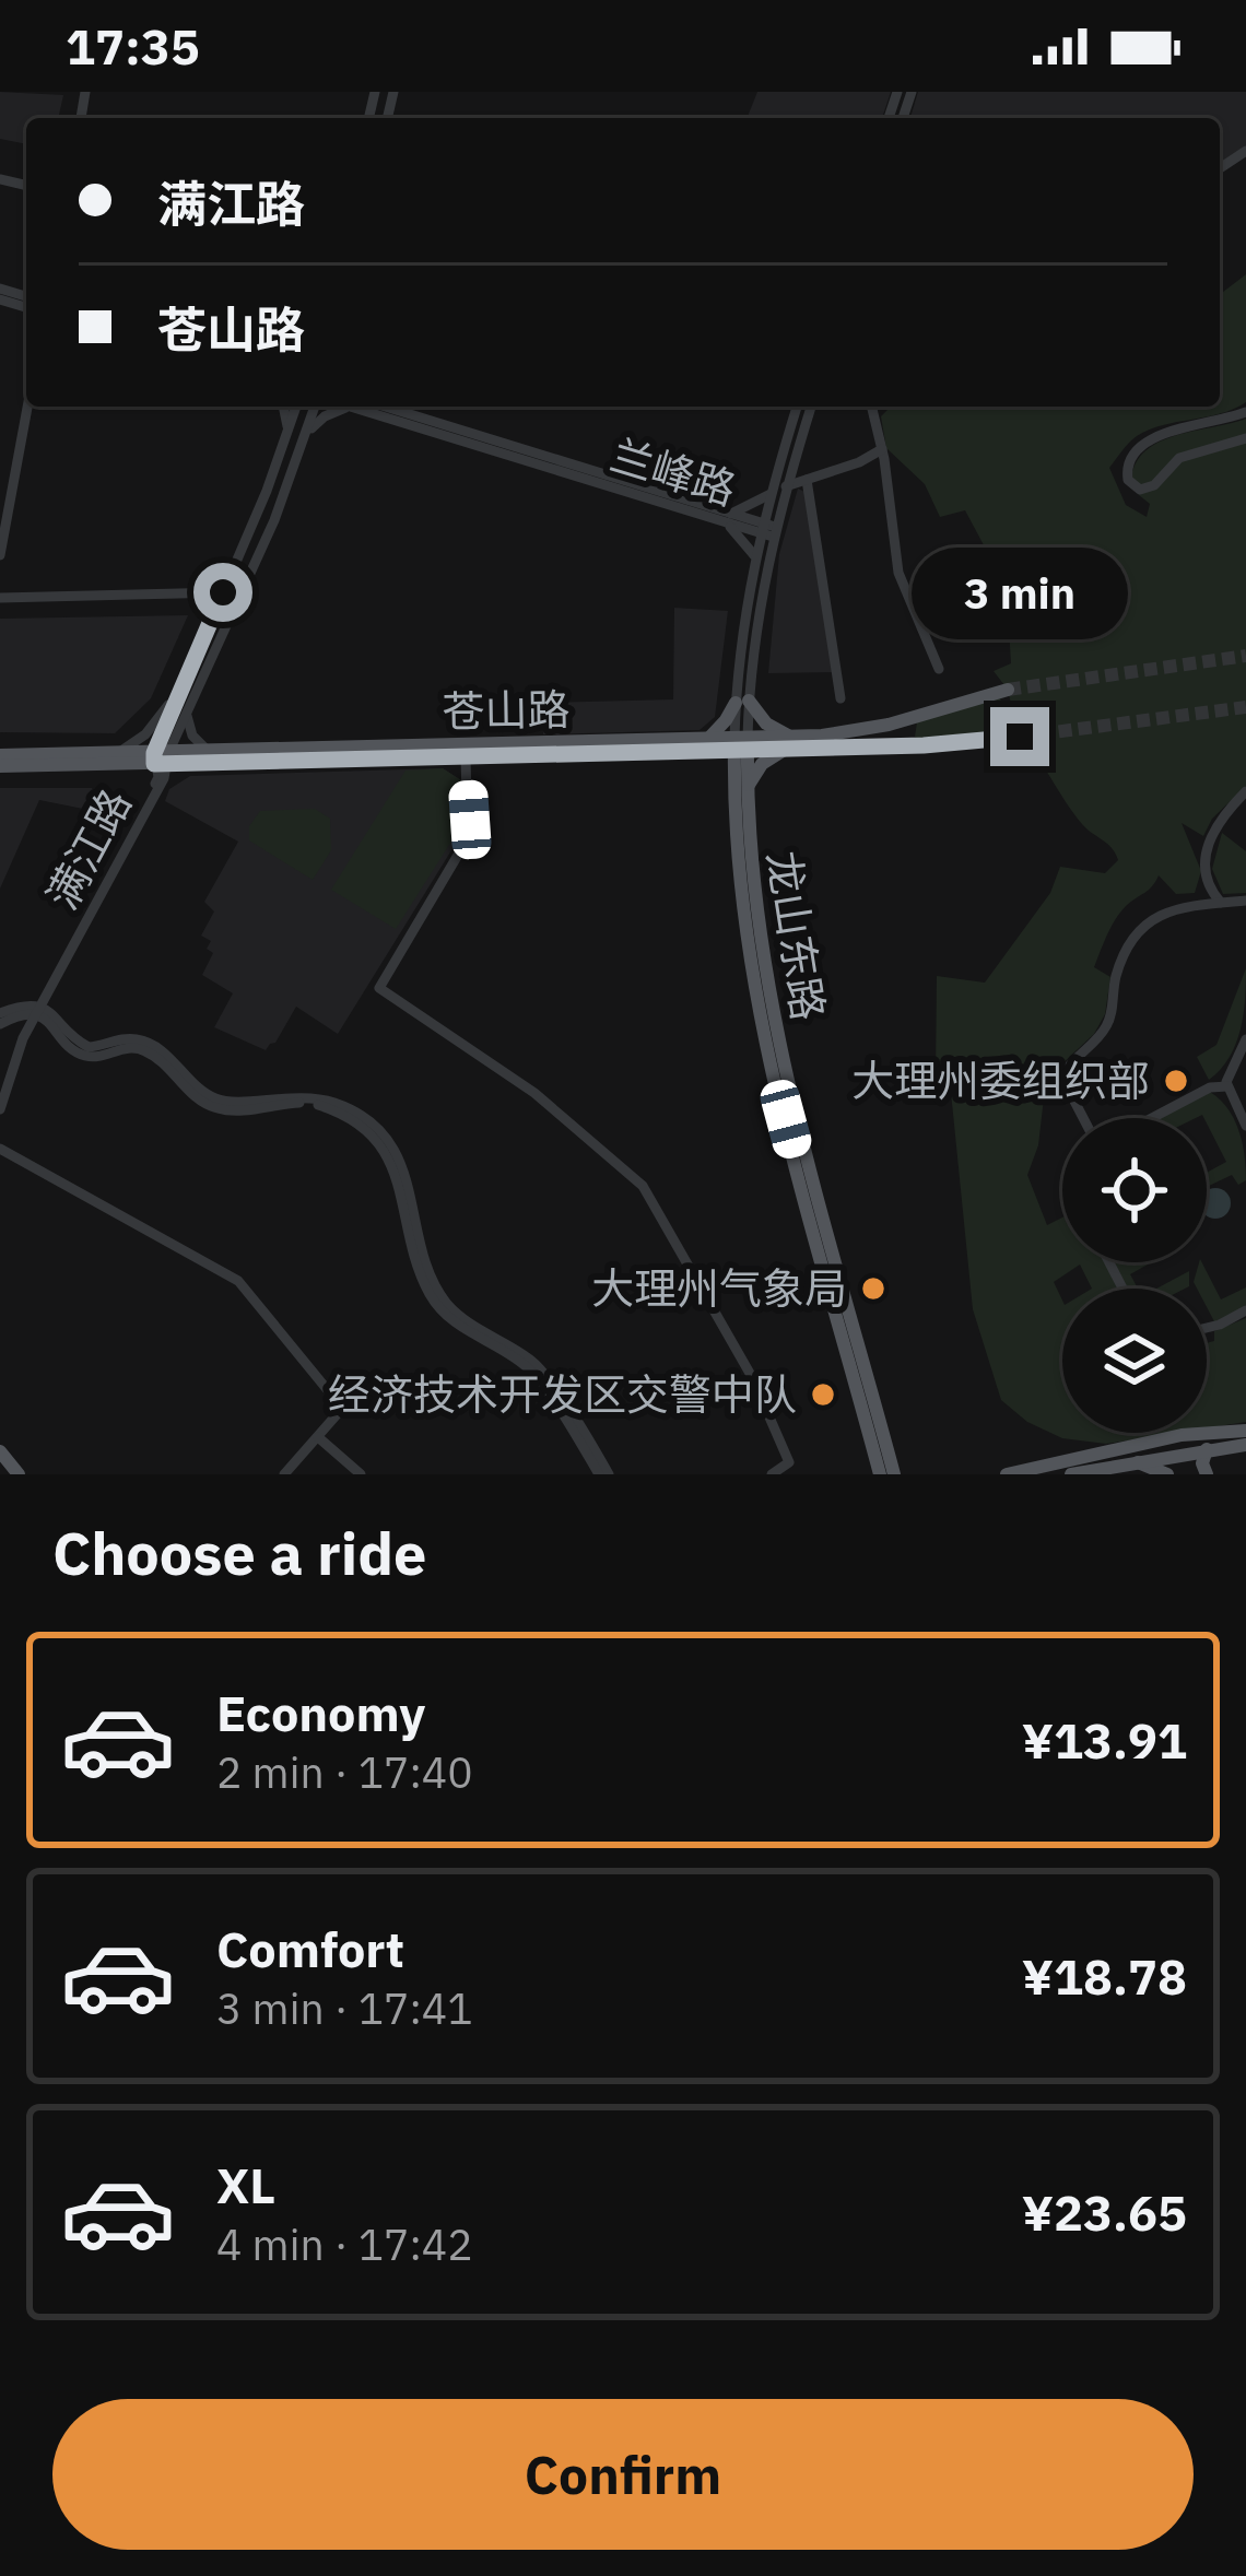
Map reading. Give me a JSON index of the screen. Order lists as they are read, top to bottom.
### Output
{
  "streets": {
    "main road": ["苍山路", "龙山东路"],
    "street": ["兰峰路", "满江路"]
  },
  "crossings": [
    ["兰峰路", "龙山东路"],
    ["苍山路", "满江路"],
    ["苍山路", "龙山东路"]
  ],
  "places": ["大理州委组织部", "大理州气象局", "经济技术开发区交警中队"],
  "page": {
    "status": "17:35",
    "banner": ["满江路", "苍山路"],
    "bubble": "3 min",
    "heading": "Choose a ride",
    "list": [
      {
        "name": "Economy",
        "note": "2 min · 17:40",
        "value": "¥13.91"
      },
      {
        "name": "Comfort",
        "note": "3 min · 17:41",
        "value": "¥18.78"
      },
      {
        "name": "XL",
        "note": "4 min · 17:42",
        "value": "¥23.65"
      }
    ],
    "buttons": "Confirm"
  }
}
